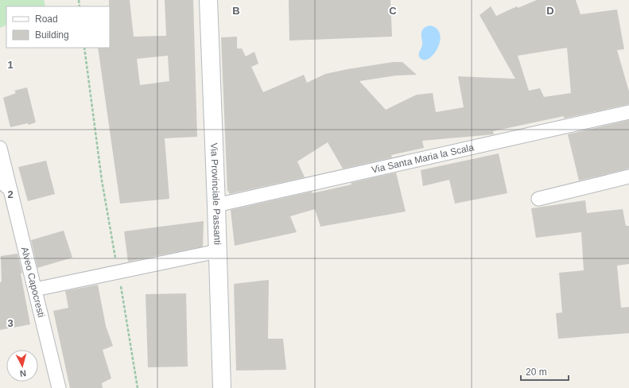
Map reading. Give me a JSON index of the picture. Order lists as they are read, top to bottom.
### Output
{
  "streets": {
    "main road": ["Via Provinciale Passanti"],
    "street": ["Via Santa Maria la Scala", "Alveo Capocresti"]
  },
  "crossings": [
    ["Via Santa Maria la Scala", "Via Provinciale Passanti"]
  ],
  "legend": ["Road", "Building"],
  "scale_bar": "20 m",
  "north": "bottom",
  "grid": {
    "columns": ["B", "C", "D"],
    "rows": ["1", "2", "3"]
  }
}
